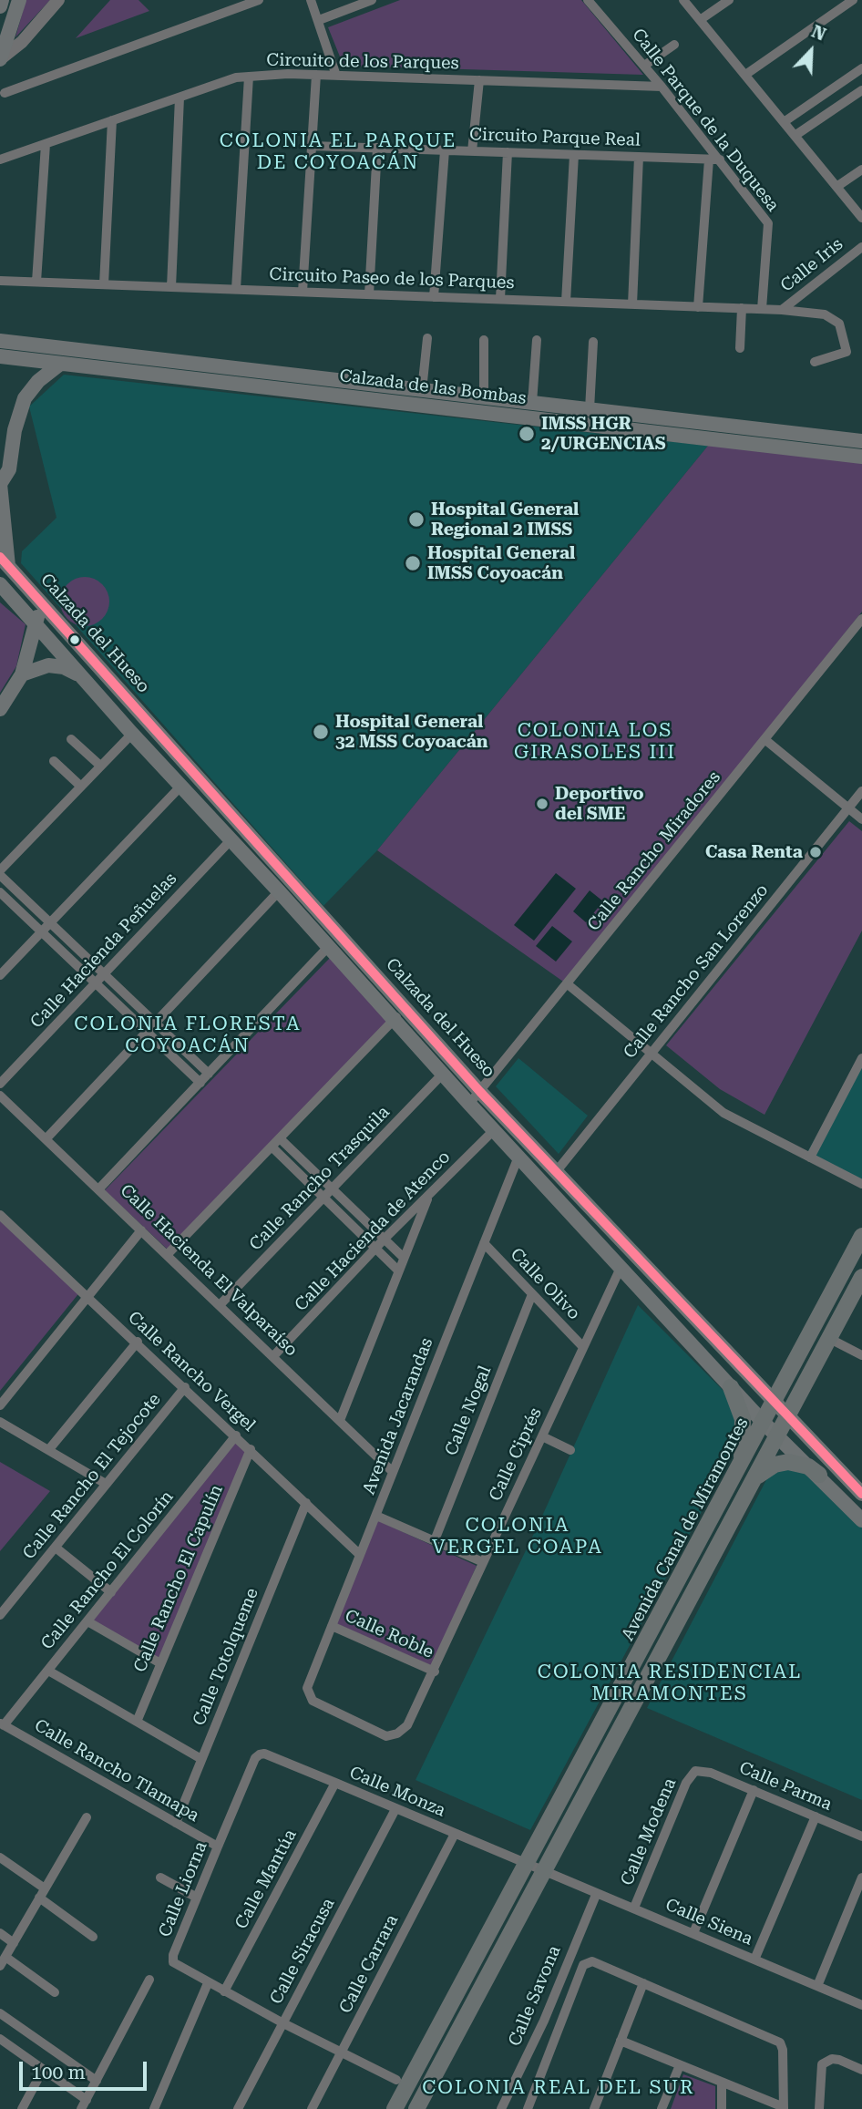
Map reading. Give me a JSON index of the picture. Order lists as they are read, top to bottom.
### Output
{
  "streets": {
    "main road": ["Calzada de las Bombas", "Calzada del Hueso", "Avenida Canal de Miramontes"],
    "street": [
      "Circuito de los Parques",
      "Calle Parque de la Duquesa",
      "Circuito Parque Real",
      "Calle Iris",
      "Circuito Paseo de los Parques",
      "Calle Rancho Miradores",
      "Calle Hacienda Peñuelas",
      "Calle Rancho San Lorenzo",
      "Calle Rancho Trasquila",
      "Calle Hacienda de Atenco",
      "Calle Hacienda El Valparaíso",
      "Calle Olivo",
      "Calle Rancho Vergel",
      "Calle Nogal",
      "Avenida Jacarandas",
      "Calle Ciprés",
      "Calle Rancho El Tejocote",
      "Calle Rancho El Colorín",
      "Calle Rancho El Capulín",
      "Calle Roble",
      "Calle Totolqueme",
      "Calle Rancho Tlamapa",
      "Calle Parma",
      "Calle Monza",
      "Calle Modena",
      "Calle Mantúa",
      "Calle Liorna",
      "Calle Siena",
      "Calle Siracusa",
      "Calle Carrara",
      "Calle Savona"
    ]
  },
  "crossings": [
    ["Circuito de los Parques", "Calle Parque de la Duquesa"],
    ["Calle Parque de la Duquesa", "Circuito Parque Real"],
    ["Calle Parque de la Duquesa", "Circuito Paseo de los Parques"],
    ["Calle Iris", "Circuito Paseo de los Parques"],
    ["Calzada del Hueso", "Calle Rancho Miradores"],
    ["Calzada del Hueso", "Calle Hacienda Peñuelas"],
    ["Calzada del Hueso", "Calle Rancho San Lorenzo"],
    ["Calzada del Hueso", "Calle Rancho Trasquila"],
    ["Calzada del Hueso", "Calle Hacienda de Atenco"],
    ["Calzada del Hueso", "Avenida Jacarandas"],
    ["Calzada del Hueso", "Calle Ciprés"],
    ["Calzada del Hueso", "Avenida Canal de Miramontes"],
    ["Calle Rancho Trasquila", "Calle Hacienda El Valparaíso"],
    ["Calle Hacienda de Atenco", "Calle Hacienda El Valparaíso"],
    ["Calle Hacienda El Valparaíso", "Avenida Jacarandas"],
    ["Calle Olivo", "Calle Nogal"],
    ["Calle Olivo", "Avenida Jacarandas"],
    ["Calle Olivo", "Calle Ciprés"],
    ["Calle Rancho Vergel", "Avenida Jacarandas"],
    ["Calle Rancho Vergel", "Calle Rancho El Tejocote"],
    ["Calle Rancho Vergel", "Calle Rancho El Colorín"],
    ["Calle Rancho Vergel", "Calle Rancho El Capulín"],
    ["Calle Rancho Vergel", "Calle Totolqueme"],
    ["Avenida Jacarandas", "Calle Ciprés"],
    ["Avenida Jacarandas", "Calle Roble"],
    ["Calle Ciprés", "Calle Roble"],
    ["Avenida Canal de Miramontes", "Calle Monza"],
    ["Calle Rancho El Colorín", "Calle Rancho Tlamapa"],
    ["Calle Totolqueme", "Calle Rancho Tlamapa"],
    ["Calle Rancho Tlamapa", "Calle Liorna"],
    ["Calle Parma", "Calle Modena"],
    ["Calle Monza", "Calle Mantúa"],
    ["Calle Monza", "Calle Liorna"],
    ["Calle Monza", "Calle Siena"],
    ["Calle Monza", "Calle Siracusa"],
    ["Calle Monza", "Calle Carrara"],
    ["Calle Modena", "Calle Siena"],
    ["Calle Siena", "Calle Savona"]
  ],
  "districts": [
    "COLONIA EL PARQUE DE COYOACÁN",
    "COLONIA LOS GIRASOLES III",
    "COLONIA FLORESTA COYOACÁN",
    "COLONIA VERGEL COAPA",
    "COLONIA RESIDENCIAL MIRAMONTES",
    "COLONIA REAL DEL SUR"
  ],
  "places": [
    "IMSS HGR 2/URGENCIAS",
    "Hospital General Regional 2 IMSS",
    "Hospital General IMSS Coyoacán",
    "Hospital General 32 MSS Coyoacán",
    "Deportivo del SME",
    "Casa Renta"
  ],
  "scale_bar": "100 m",
  "north": "top right"
}
